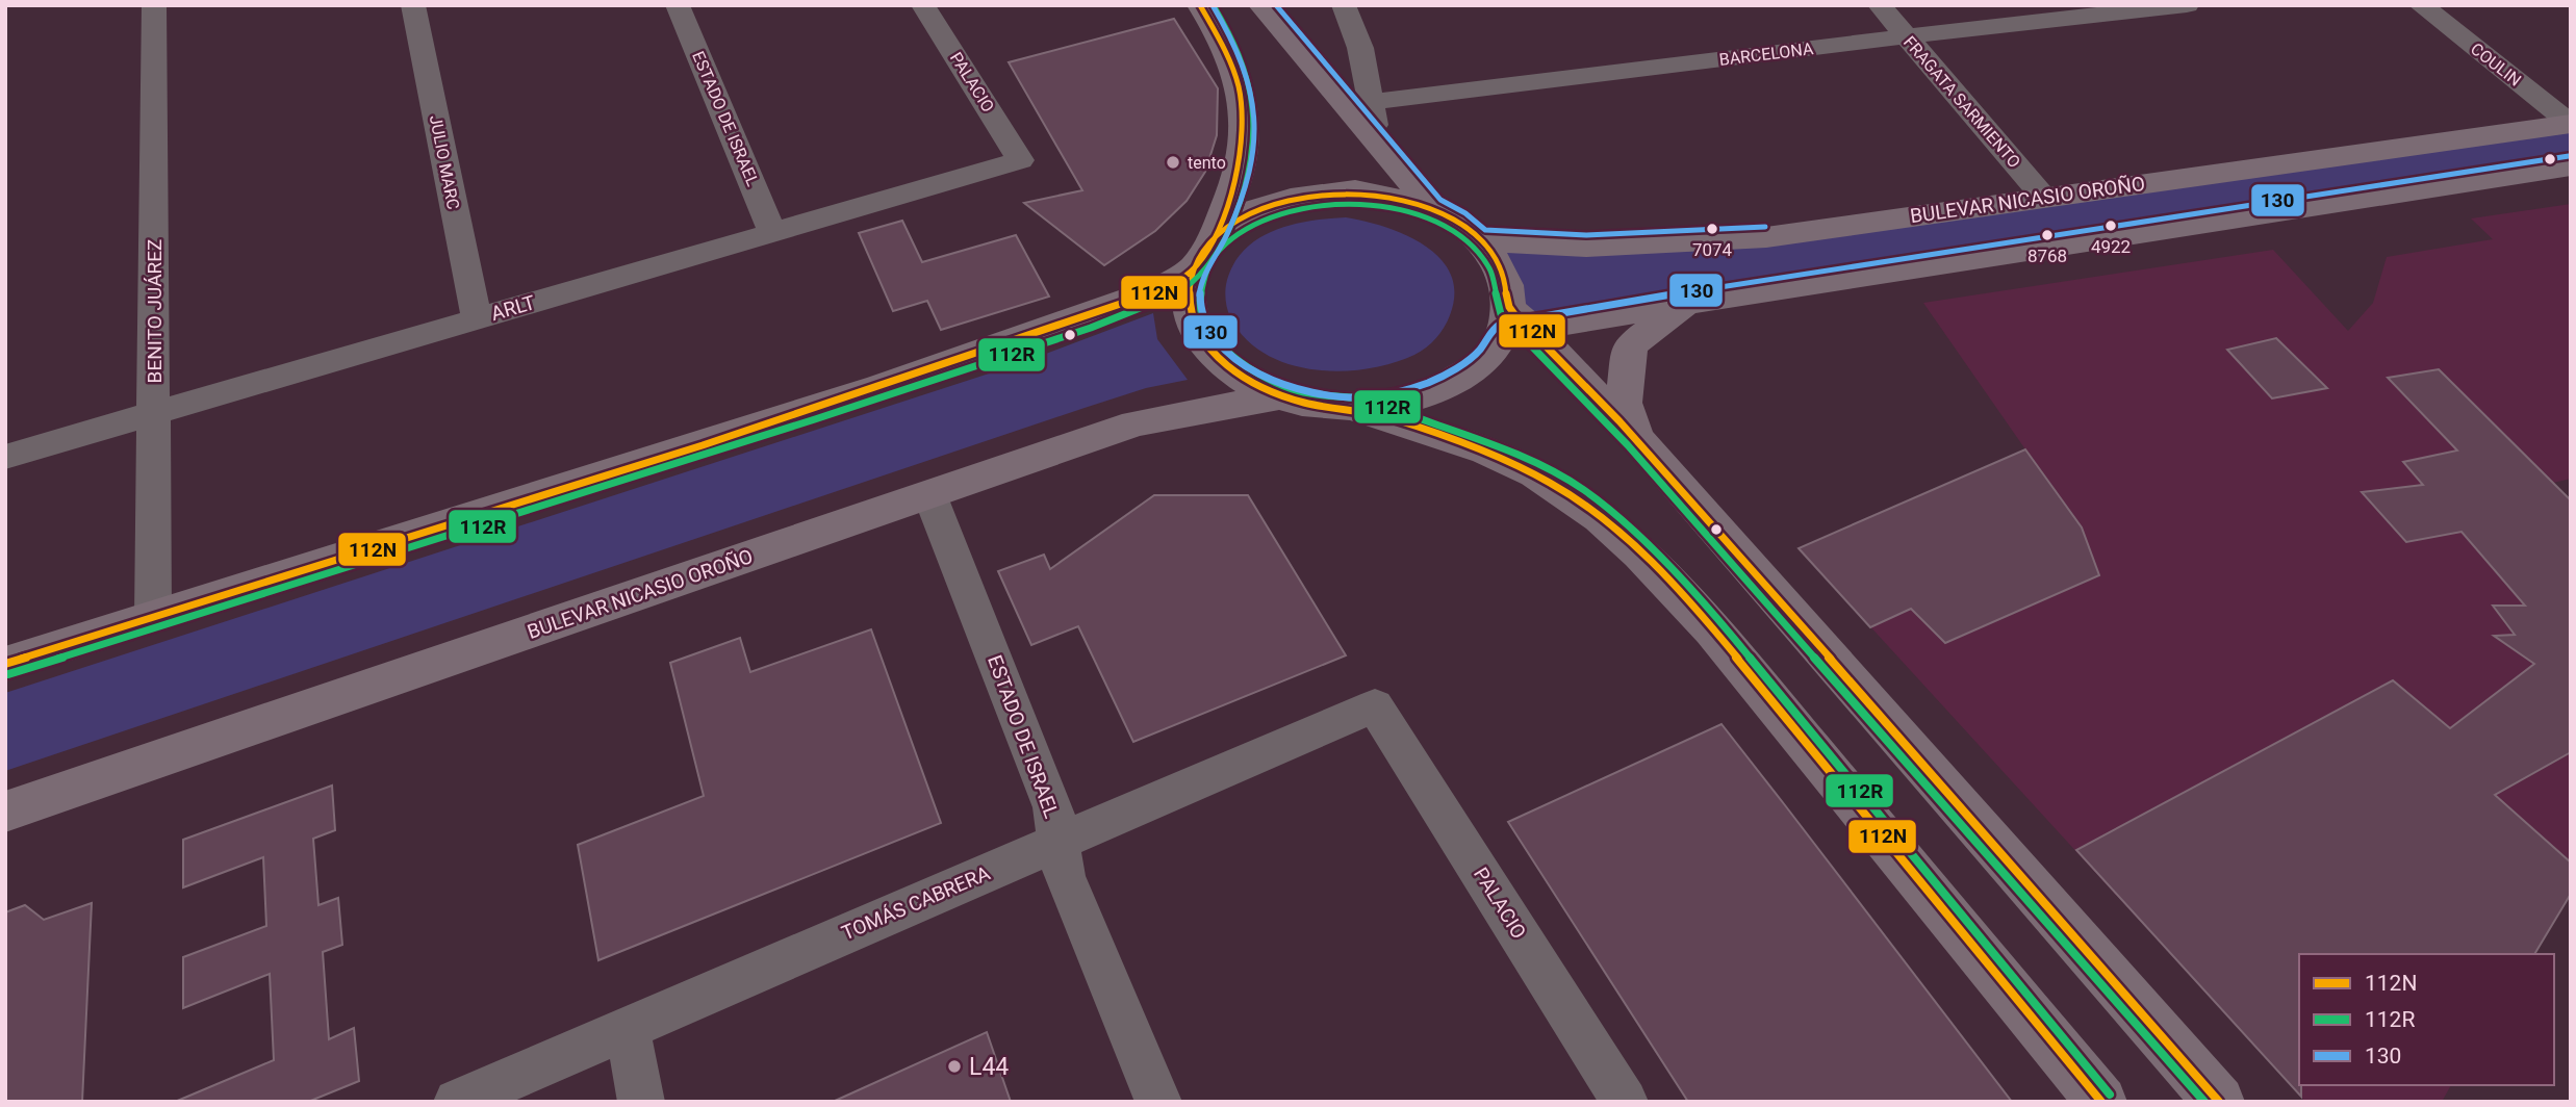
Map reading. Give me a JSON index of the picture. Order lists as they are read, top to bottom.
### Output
{
  "streets": {
    "main road": ["BULEVAR NICASIO OROÑO"],
    "street": [
      "BARCELONA",
      "COULIN",
      "PALACIO",
      "FRAGATA SARMIENTO",
      "ESTADO DE ISRAEL",
      "JULIO MARC",
      "ARLT",
      "BENITO JUÁREZ",
      "TOMÁS CABRERA"
    ]
  },
  "crossings": [
    ["BARCELONA", "FRAGATA SARMIENTO"],
    ["COULIN", "BULEVAR NICASIO OROÑO"],
    ["PALACIO", "ARLT"],
    ["PALACIO", "TOMÁS CABRERA"],
    ["FRAGATA SARMIENTO", "BULEVAR NICASIO OROÑO"],
    ["ESTADO DE ISRAEL", "BULEVAR NICASIO OROÑO"],
    ["ESTADO DE ISRAEL", "ARLT"],
    ["ESTADO DE ISRAEL", "TOMÁS CABRERA"],
    ["JULIO MARC", "ARLT"],
    ["ARLT", "BENITO JUÁREZ"]
  ],
  "places": [
    "tento",
    "4922",
    "7074",
    "8768",
    "L44"
  ],
  "lines": ["transit line 112N", "transit line 112R", "transit line 130"],
  "legend": ["112N", "112R", "130"]
}
